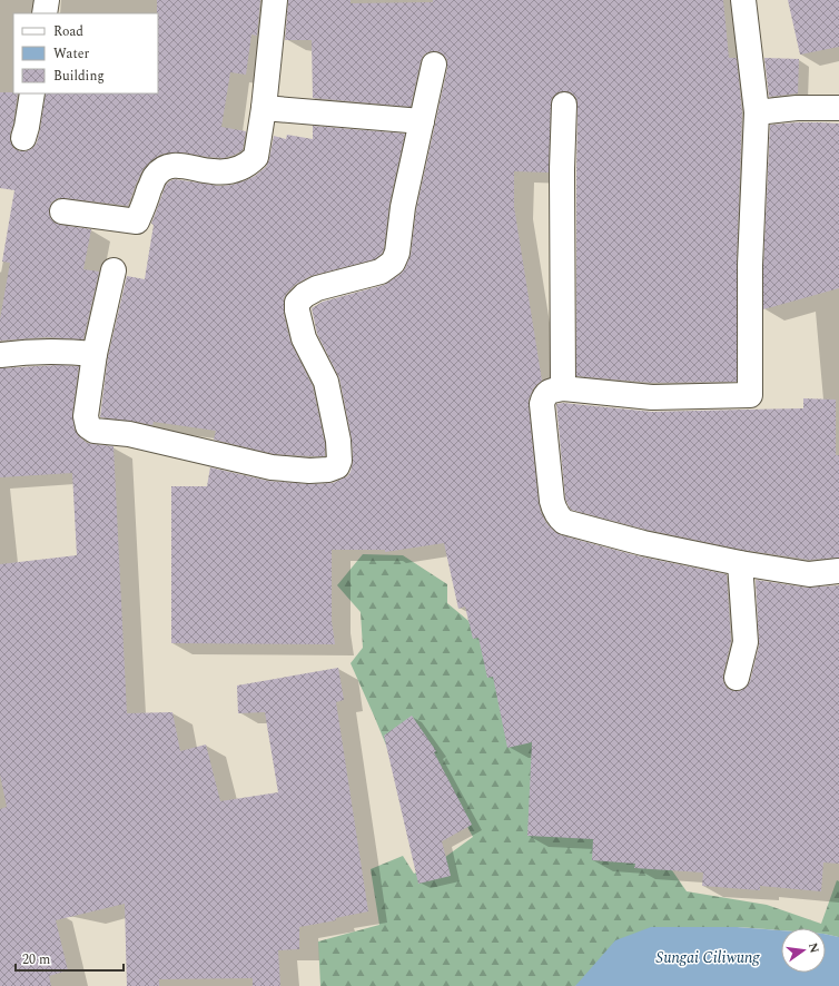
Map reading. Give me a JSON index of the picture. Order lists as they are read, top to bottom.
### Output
{
  "water": ["Sungai Ciliwung"],
  "legend": ["Road", "Water", "Building"],
  "scale_bar": "20 m",
  "north": "right"
}
